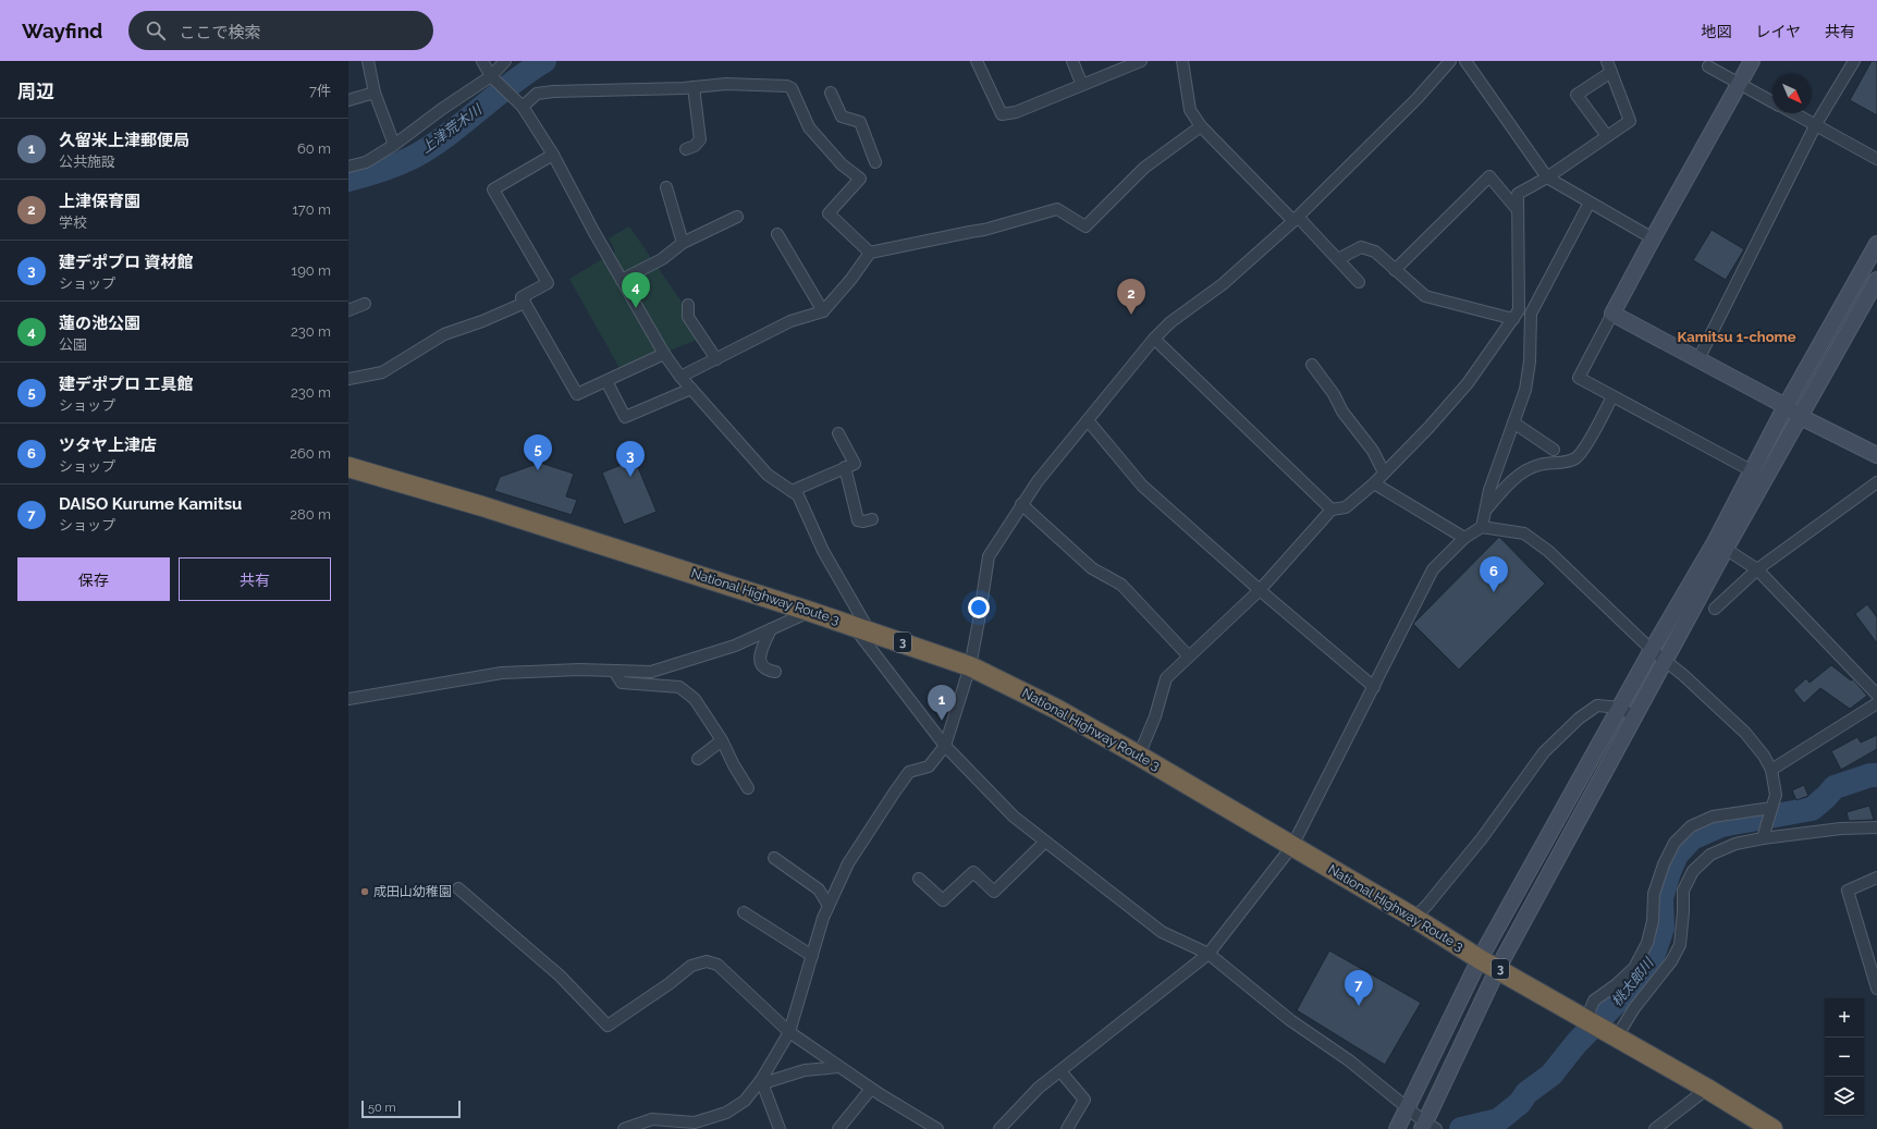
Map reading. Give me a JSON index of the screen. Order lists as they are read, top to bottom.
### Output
{
  "streets": {
    "highway": ["National Highway Route 3", "3"]
  },
  "districts": ["Kamitsu 1-chome"],
  "water": ["上津荒木川", "桃太郎川"],
  "places": ["成田山幼稚園"],
  "scale_bar": "50 m",
  "north": "bottom right",
  "page": {
    "header": "Wayfind",
    "search": "ここで検索",
    "nav": ["地図", "レイヤ", "共有"],
    "heading": ["周辺", "7件"],
    "list": [
      {
        "mark": "1",
        "name": "久留米上津郵便局",
        "note": "公共施設",
        "value": "60 m"
      },
      {
        "mark": "2",
        "name": "上津保育園",
        "note": "学校",
        "value": "170 m"
      },
      {
        "mark": "3",
        "name": "建デポプロ 資材館",
        "note": "ショップ",
        "value": "190 m"
      },
      {
        "mark": "4",
        "name": "蓮の池公園",
        "note": "公園",
        "value": "230 m"
      },
      {
        "mark": "5",
        "name": "建デポプロ 工具館",
        "note": "ショップ",
        "value": "230 m"
      },
      {
        "mark": "6",
        "name": "ツタヤ上津店",
        "note": "ショップ",
        "value": "260 m"
      },
      {
        "mark": "7",
        "name": "DAISO Kurume Kamitsu",
        "note": "ショップ",
        "value": "280 m"
      }
    ],
    "pins": [
      "4",
      "2",
      "5",
      "3",
      "6",
      "1",
      "7"
    ],
    "buttons": ["保存", "共有"],
    "map_buttons": ["+", "−"],
    "scale": "50 m"
  }
}
